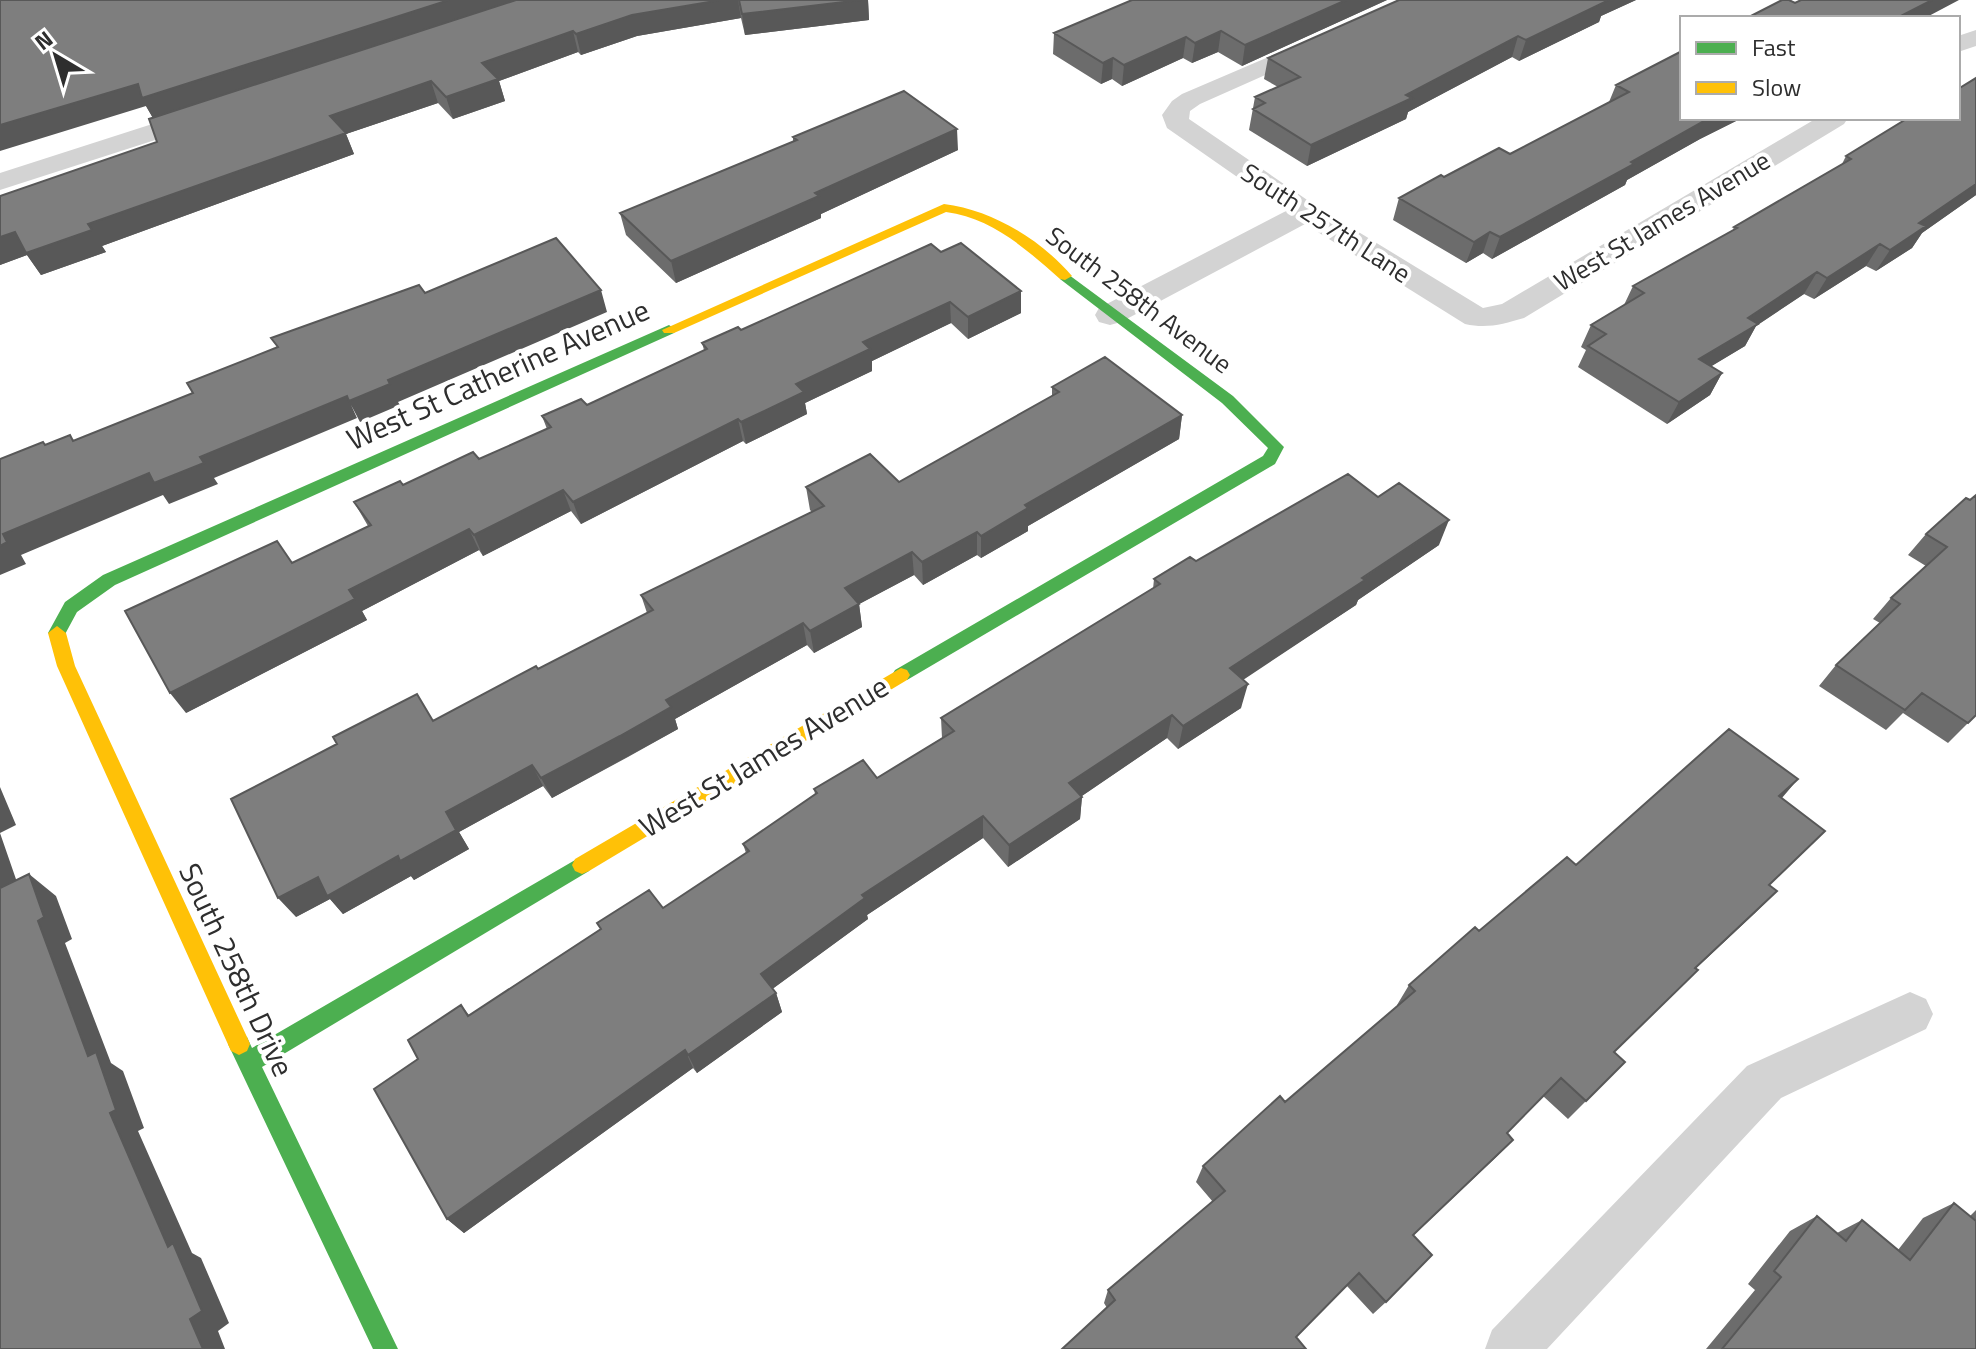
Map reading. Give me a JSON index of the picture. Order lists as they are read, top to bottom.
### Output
{
  "streets": {
    "street": [
      "West St James Avenue",
      "South 257th Lane",
      "South 258th Avenue",
      "West St Catherine Avenue",
      "South 258th Drive"
    ]
  },
  "crossings": [
    ["West St James Avenue", "South 257th Lane"],
    ["West St James Avenue", "South 258th Avenue"],
    ["West St James Avenue", "South 258th Drive"],
    ["South 258th Avenue", "West St Catherine Avenue"],
    ["West St Catherine Avenue", "South 258th Drive"]
  ],
  "legend": ["Fast", "Slow"],
  "north": "top left"
}
